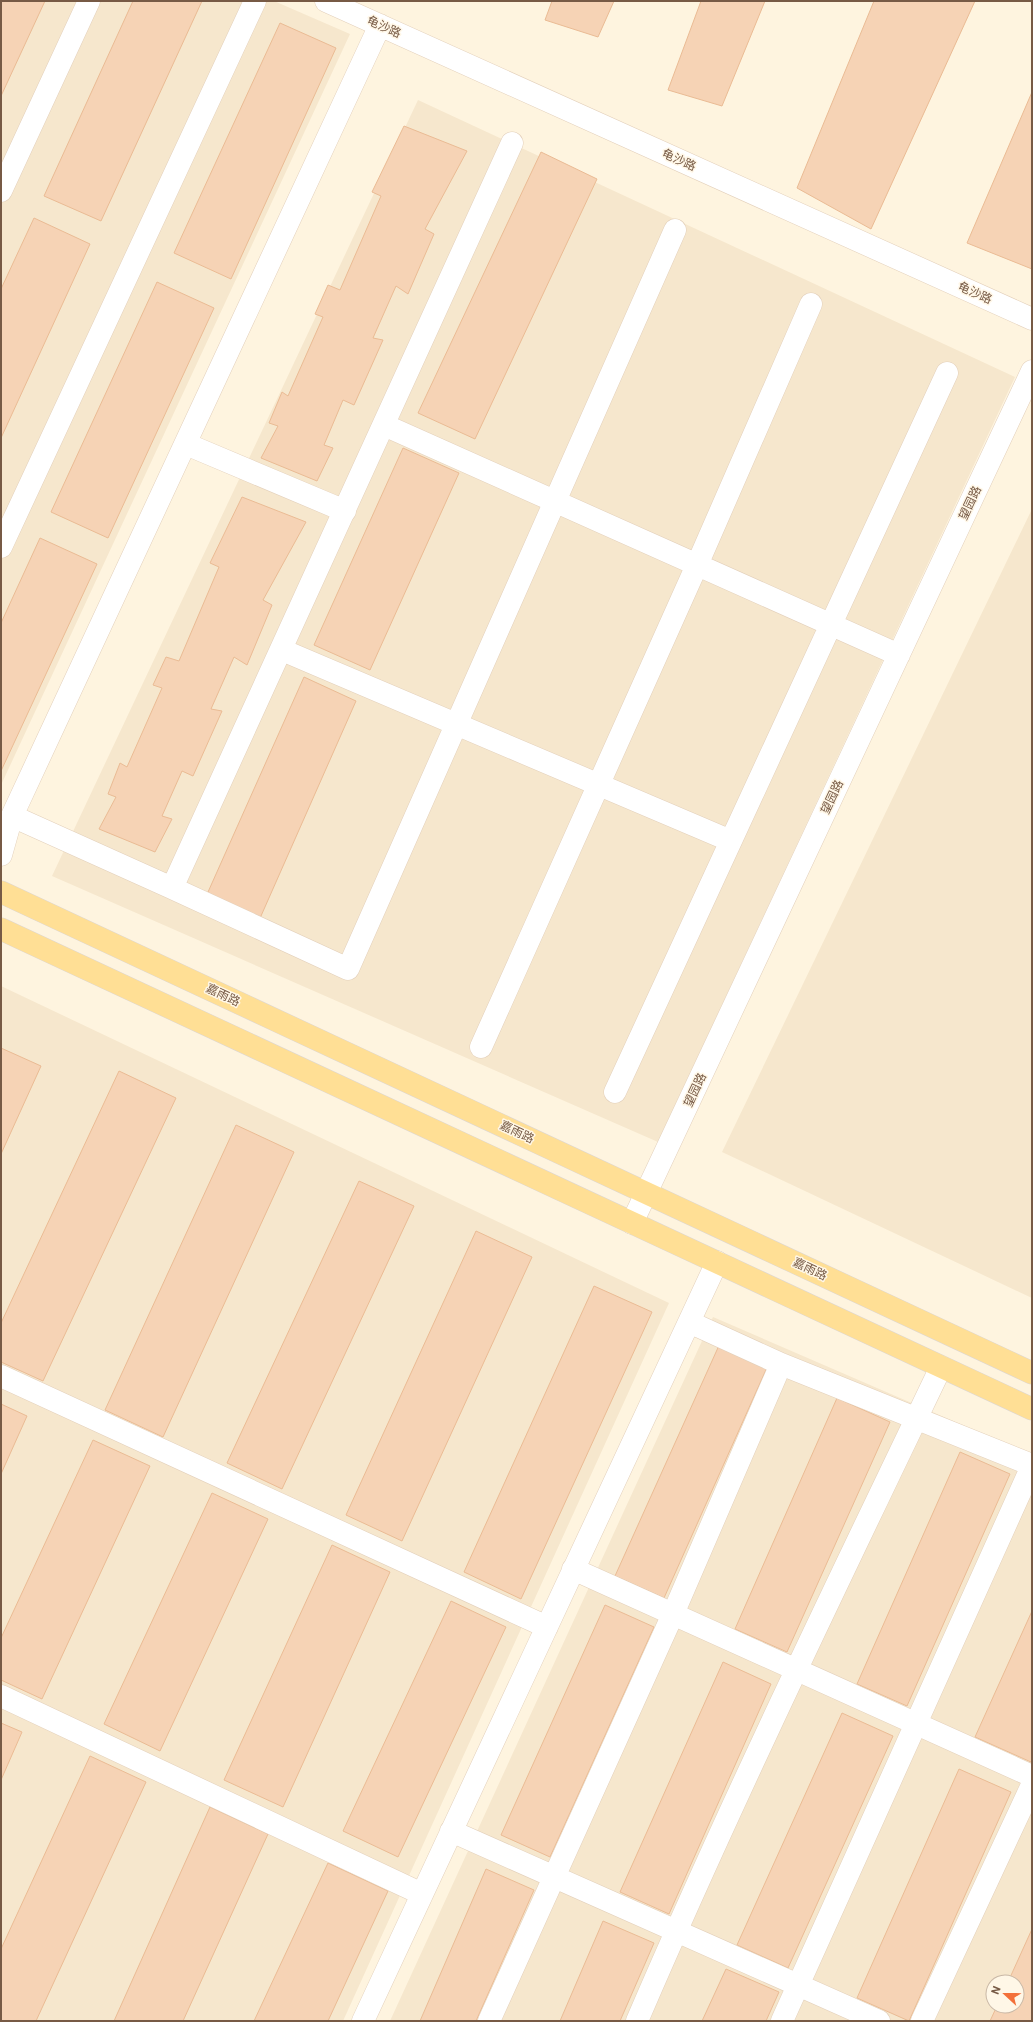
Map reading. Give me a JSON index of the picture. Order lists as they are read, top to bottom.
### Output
{
  "streets": {
    "main road": ["嘉雨路"],
    "street": ["龟沙路", "望园路"]
  },
  "crossings": [
    ["望园路", "嘉雨路"]
  ],
  "north": "left"
}
